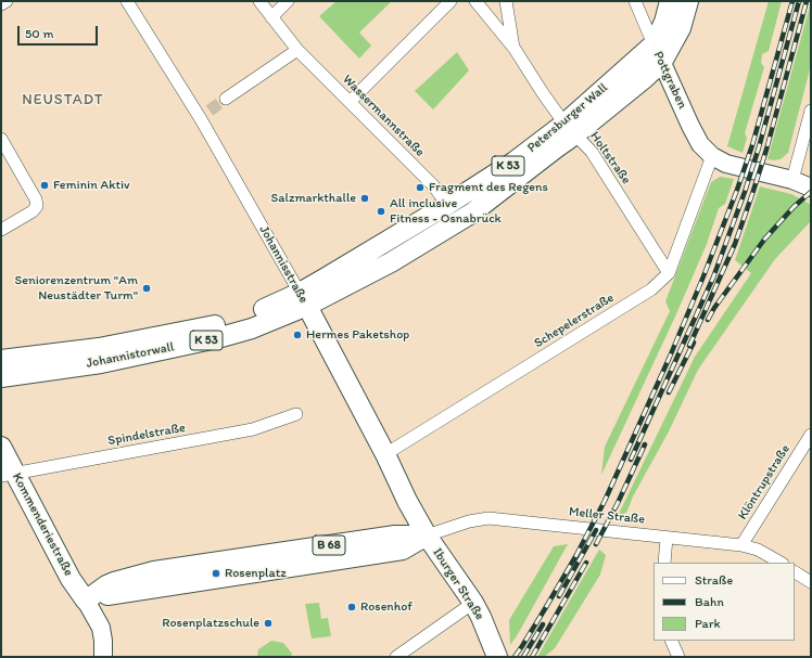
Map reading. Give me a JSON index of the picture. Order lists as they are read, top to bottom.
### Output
{
  "streets": {
    "main road": [
      "Pottgraben",
      "Petersburger Wall",
      "K 53",
      "Johannisstraße",
      "Johannistorwall",
      "Kommenderiestraße",
      "B 68",
      "Iburger Straße"
    ],
    "street": [
      "Wassermannstraße",
      "Holtstraße",
      "Schepelerstraße",
      "Spindelstraße",
      "Klöntrupstraße",
      "Meller Straße"
    ]
  },
  "crossings": [
    ["Pottgraben", "Petersburger Wall"],
    ["Pottgraben", "Schepelerstraße"],
    ["Wassermannstraße", "Petersburger Wall"],
    ["Petersburger Wall", "Holtstraße"],
    ["Petersburger Wall", "Johannisstraße"],
    ["Petersburger Wall", "Johannistorwall"],
    ["Holtstraße", "Schepelerstraße"],
    ["Johannisstraße", "Schepelerstraße"],
    ["Johannisstraße", "Johannistorwall"],
    ["Johannisstraße", "Meller Straße"],
    ["Johannisstraße", "B 68"],
    ["Johannisstraße", "Iburger Straße"],
    ["Spindelstraße", "Kommenderiestraße"],
    ["Klöntrupstraße", "Meller Straße"],
    ["Meller Straße", "B 68"],
    ["Meller Straße", "Iburger Straße"],
    ["Kommenderiestraße", "B 68"],
    ["B 68", "Iburger Straße"]
  ],
  "districts": ["NEUSTADT"],
  "places": [
    "Feminin Aktiv",
    "Fragment des Regens",
    "Salzmarkthalle",
    "All inclusive Fitness - Osnabrück",
    "Seniorenzentrum \"Am Neustädter Turm\"",
    "Hermes Paketshop",
    "Rosenplatz",
    "Rosenhof",
    "Rosenplatzschule"
  ],
  "legend": ["Straße", "Bahn", "Park"],
  "scale_bar": "50 m"
}
